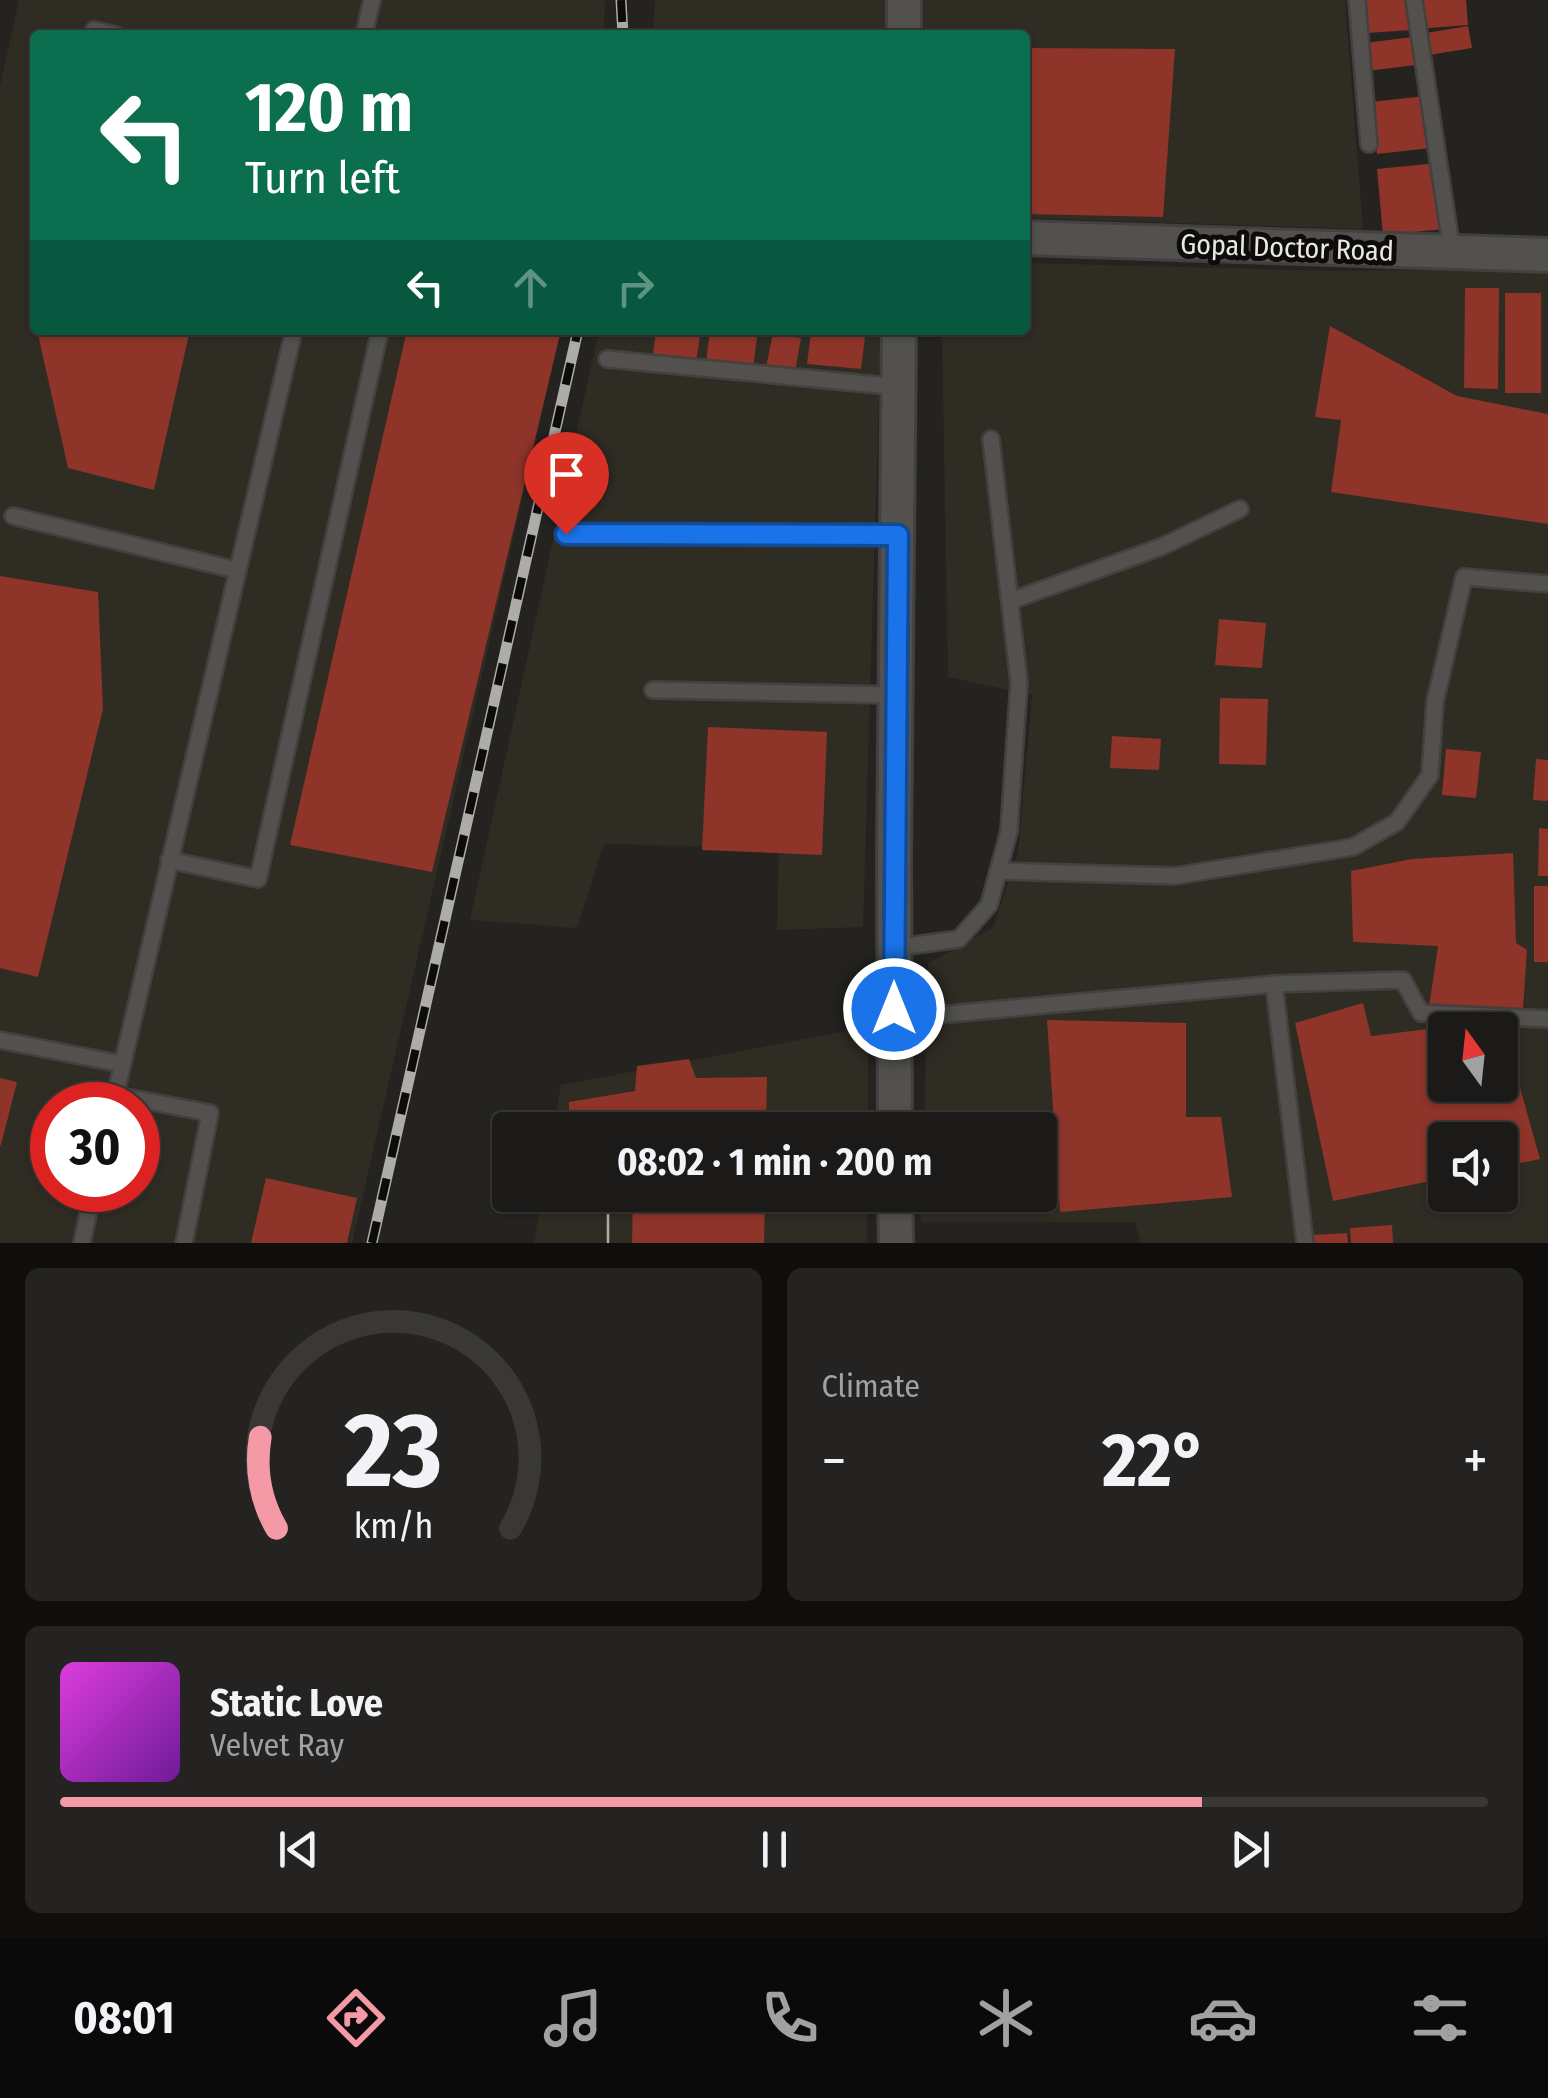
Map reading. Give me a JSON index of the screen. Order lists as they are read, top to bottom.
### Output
{
  "streets": {
    "street": ["Gopal Doctor Road"]
  },
  "north": "top",
  "page": {
    "turn": ["120 m", "Turn left"],
    "limit": "30",
    "trip": "08:02 · 1 min · 200 m",
    "tile": "Climate",
    "heat": ["−", "22°", "+"],
    "song": ["Static Love", "Velvet Ray"],
    "tabs": "08:01",
    "gauge": ["23", "km/h"]
  }
}
